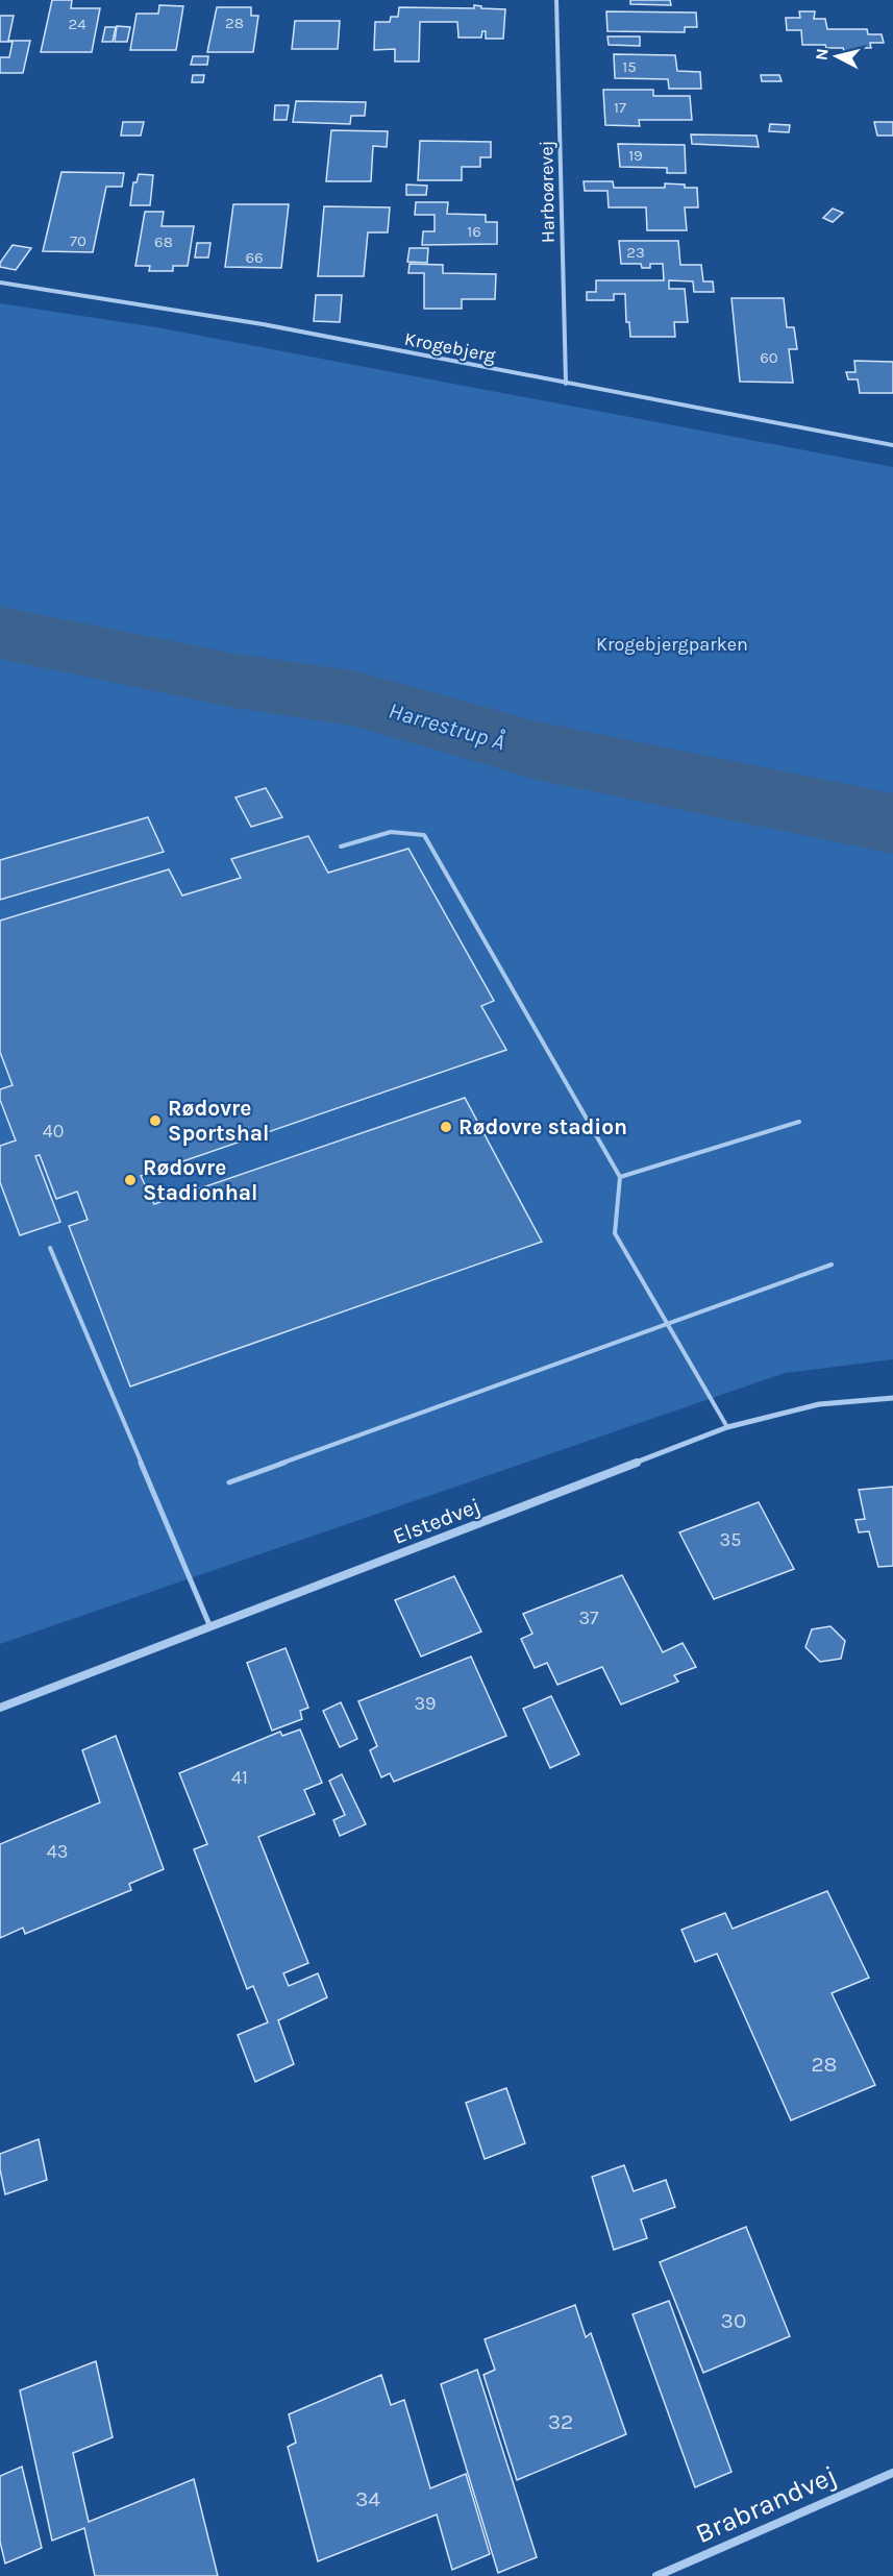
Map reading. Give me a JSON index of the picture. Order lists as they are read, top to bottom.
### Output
{
  "streets": {
    "street": [
      "Harboørevej",
      "Krogebjerg",
      "Elstedvej",
      "Brabrandvej"
    ]
  },
  "crossings": [
    ["Harboørevej", "Krogebjerg"]
  ],
  "water": ["Harrestrup Å"],
  "parks": ["Krogebjergparken"],
  "places": ["Rødovre Sportshal", "Rødovre stadion", "Rødovre Stadionhal"],
  "house_numbers": [
    "28",
    "24",
    "15",
    "17",
    "19",
    "16",
    "70",
    "68",
    "23",
    "66",
    "60",
    "40",
    "35",
    "37",
    "39",
    "41",
    "43",
    "28",
    "30",
    "32",
    "34"
  ],
  "north": "left"
}
